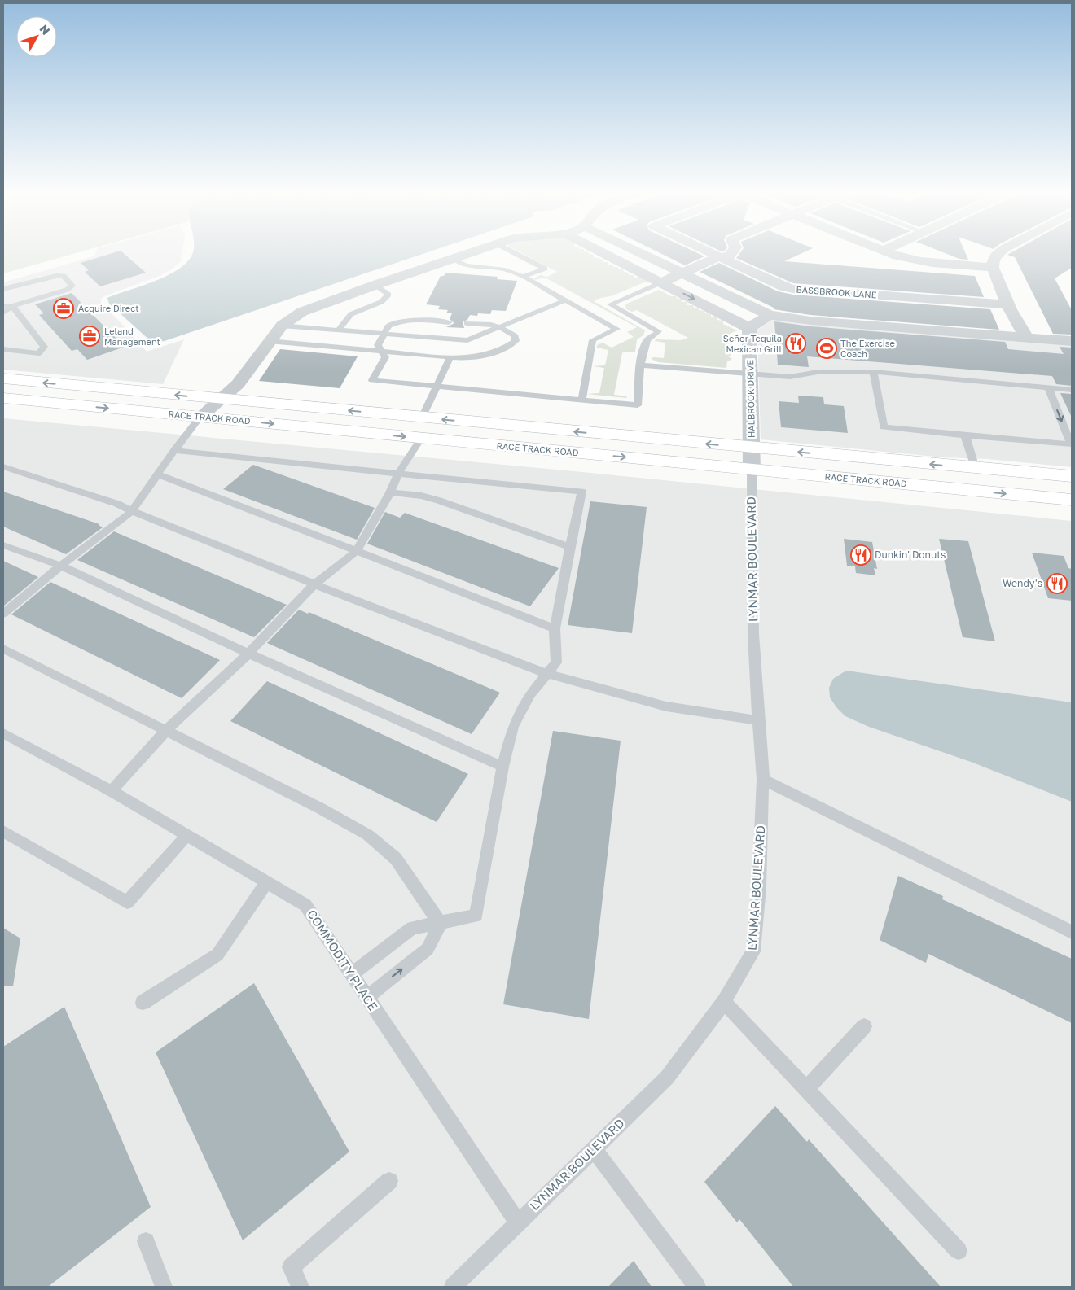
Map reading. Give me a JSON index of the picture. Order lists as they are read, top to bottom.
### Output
{
  "streets": {
    "main road": ["RACE TRACK ROAD"],
    "street": ["BASSBROOK LANE", "HALBROOK DRIVE"],
    "lane": ["LYNMAR BOULEVARD", "COMMODITY PLACE"]
  },
  "crossings": [
    ["HALBROOK DRIVE", "RACE TRACK ROAD"],
    ["HALBROOK DRIVE", "LYNMAR BOULEVARD"],
    ["RACE TRACK ROAD", "LYNMAR BOULEVARD"],
    ["LYNMAR BOULEVARD", "COMMODITY PLACE"]
  ],
  "places": {
    "office": ["Acquire Direct", "Leland Management"],
    "restaurant": ["Señor Tequila Mexican Grill", "Dunkin' Donuts", "Wendy's"],
    "sports": ["The Exercise Coach"]
  },
  "north": "top right"
}
